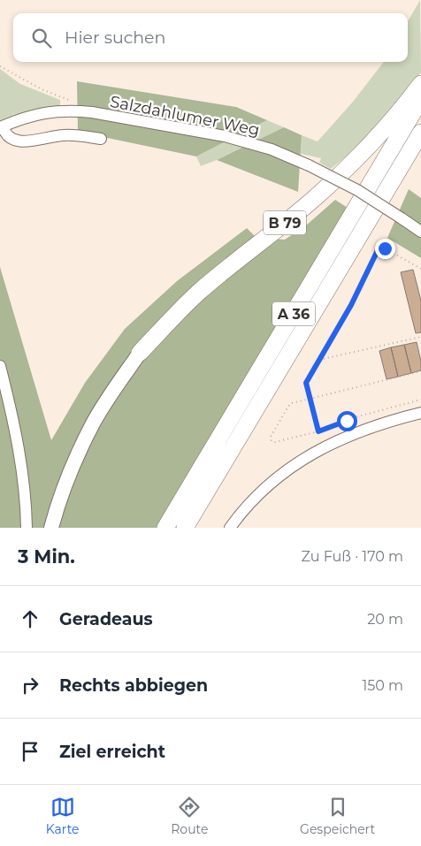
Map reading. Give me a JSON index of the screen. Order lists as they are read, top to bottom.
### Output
{
  "streets": {
    "highway": ["B 79", "A 36"],
    "street": ["Salzdahlumer Weg"]
  },
  "page": {
    "search": "Hier suchen",
    "heading": ["3 Min.", "Zu Fuß · 170 m"],
    "list": [
      ["Geradeaus", "20 m"],
      ["Rechts abbiegen", "150 m"],
      "Ziel erreicht"
    ],
    "nav": ["Karte", "Route", "Gespeichert"]
  }
}
